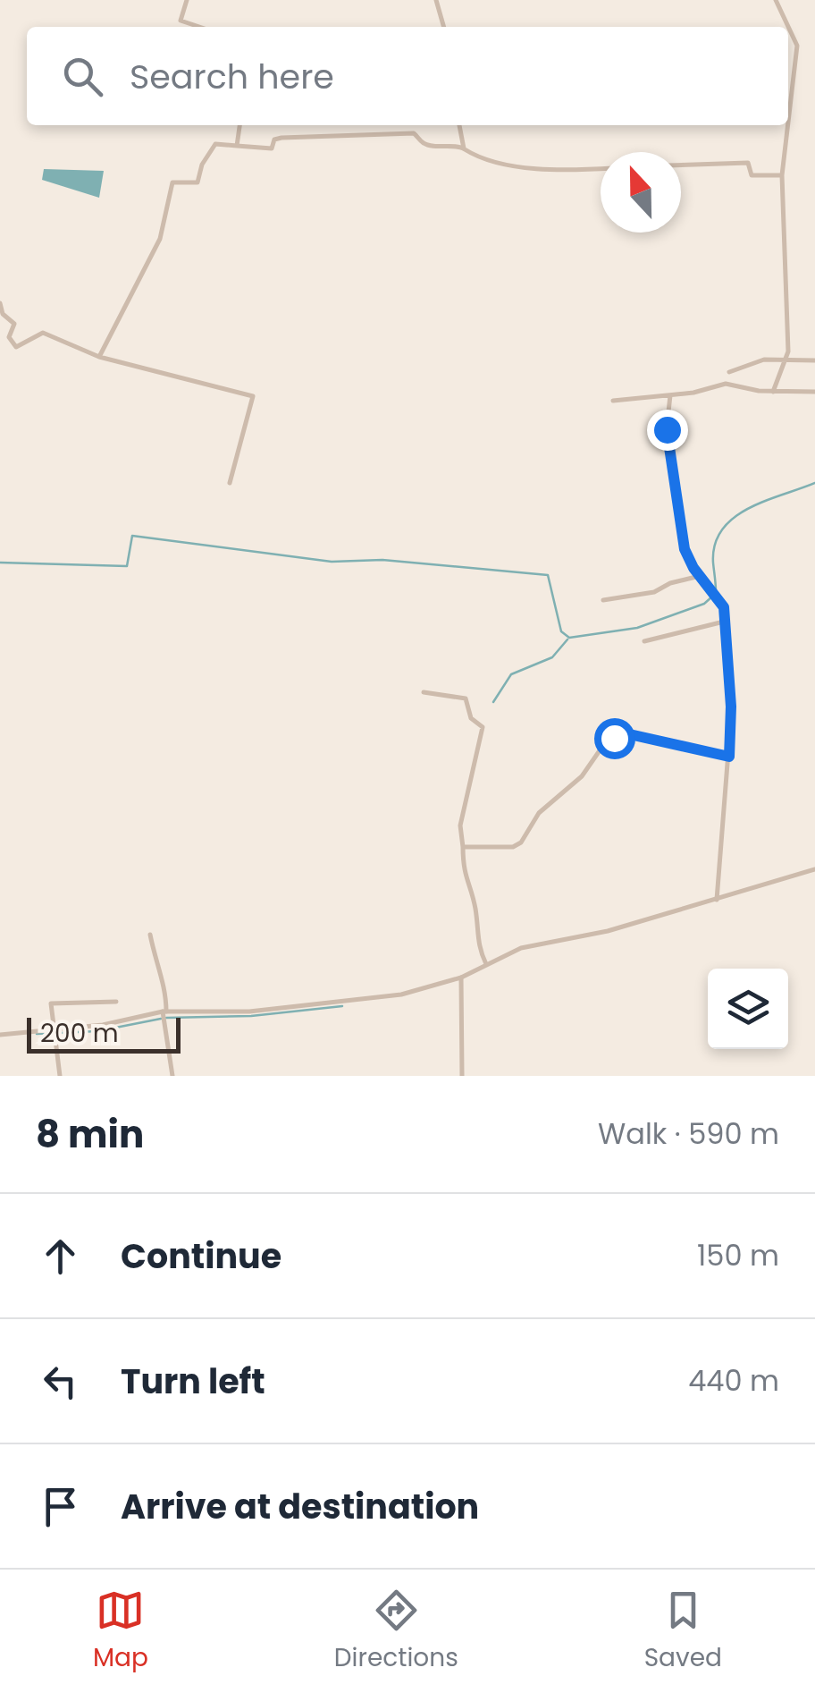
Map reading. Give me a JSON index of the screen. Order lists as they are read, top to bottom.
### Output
{
  "scale_bar": "200 m",
  "north": "top",
  "page": {
    "search": "Search here",
    "scale": "200 m",
    "heading": ["8 min", "Walk · 590 m"],
    "list": [
      ["Continue", "150 m"],
      ["Turn left", "440 m"],
      "Arrive at destination"
    ],
    "nav": ["Map", "Directions", "Saved"]
  }
}
